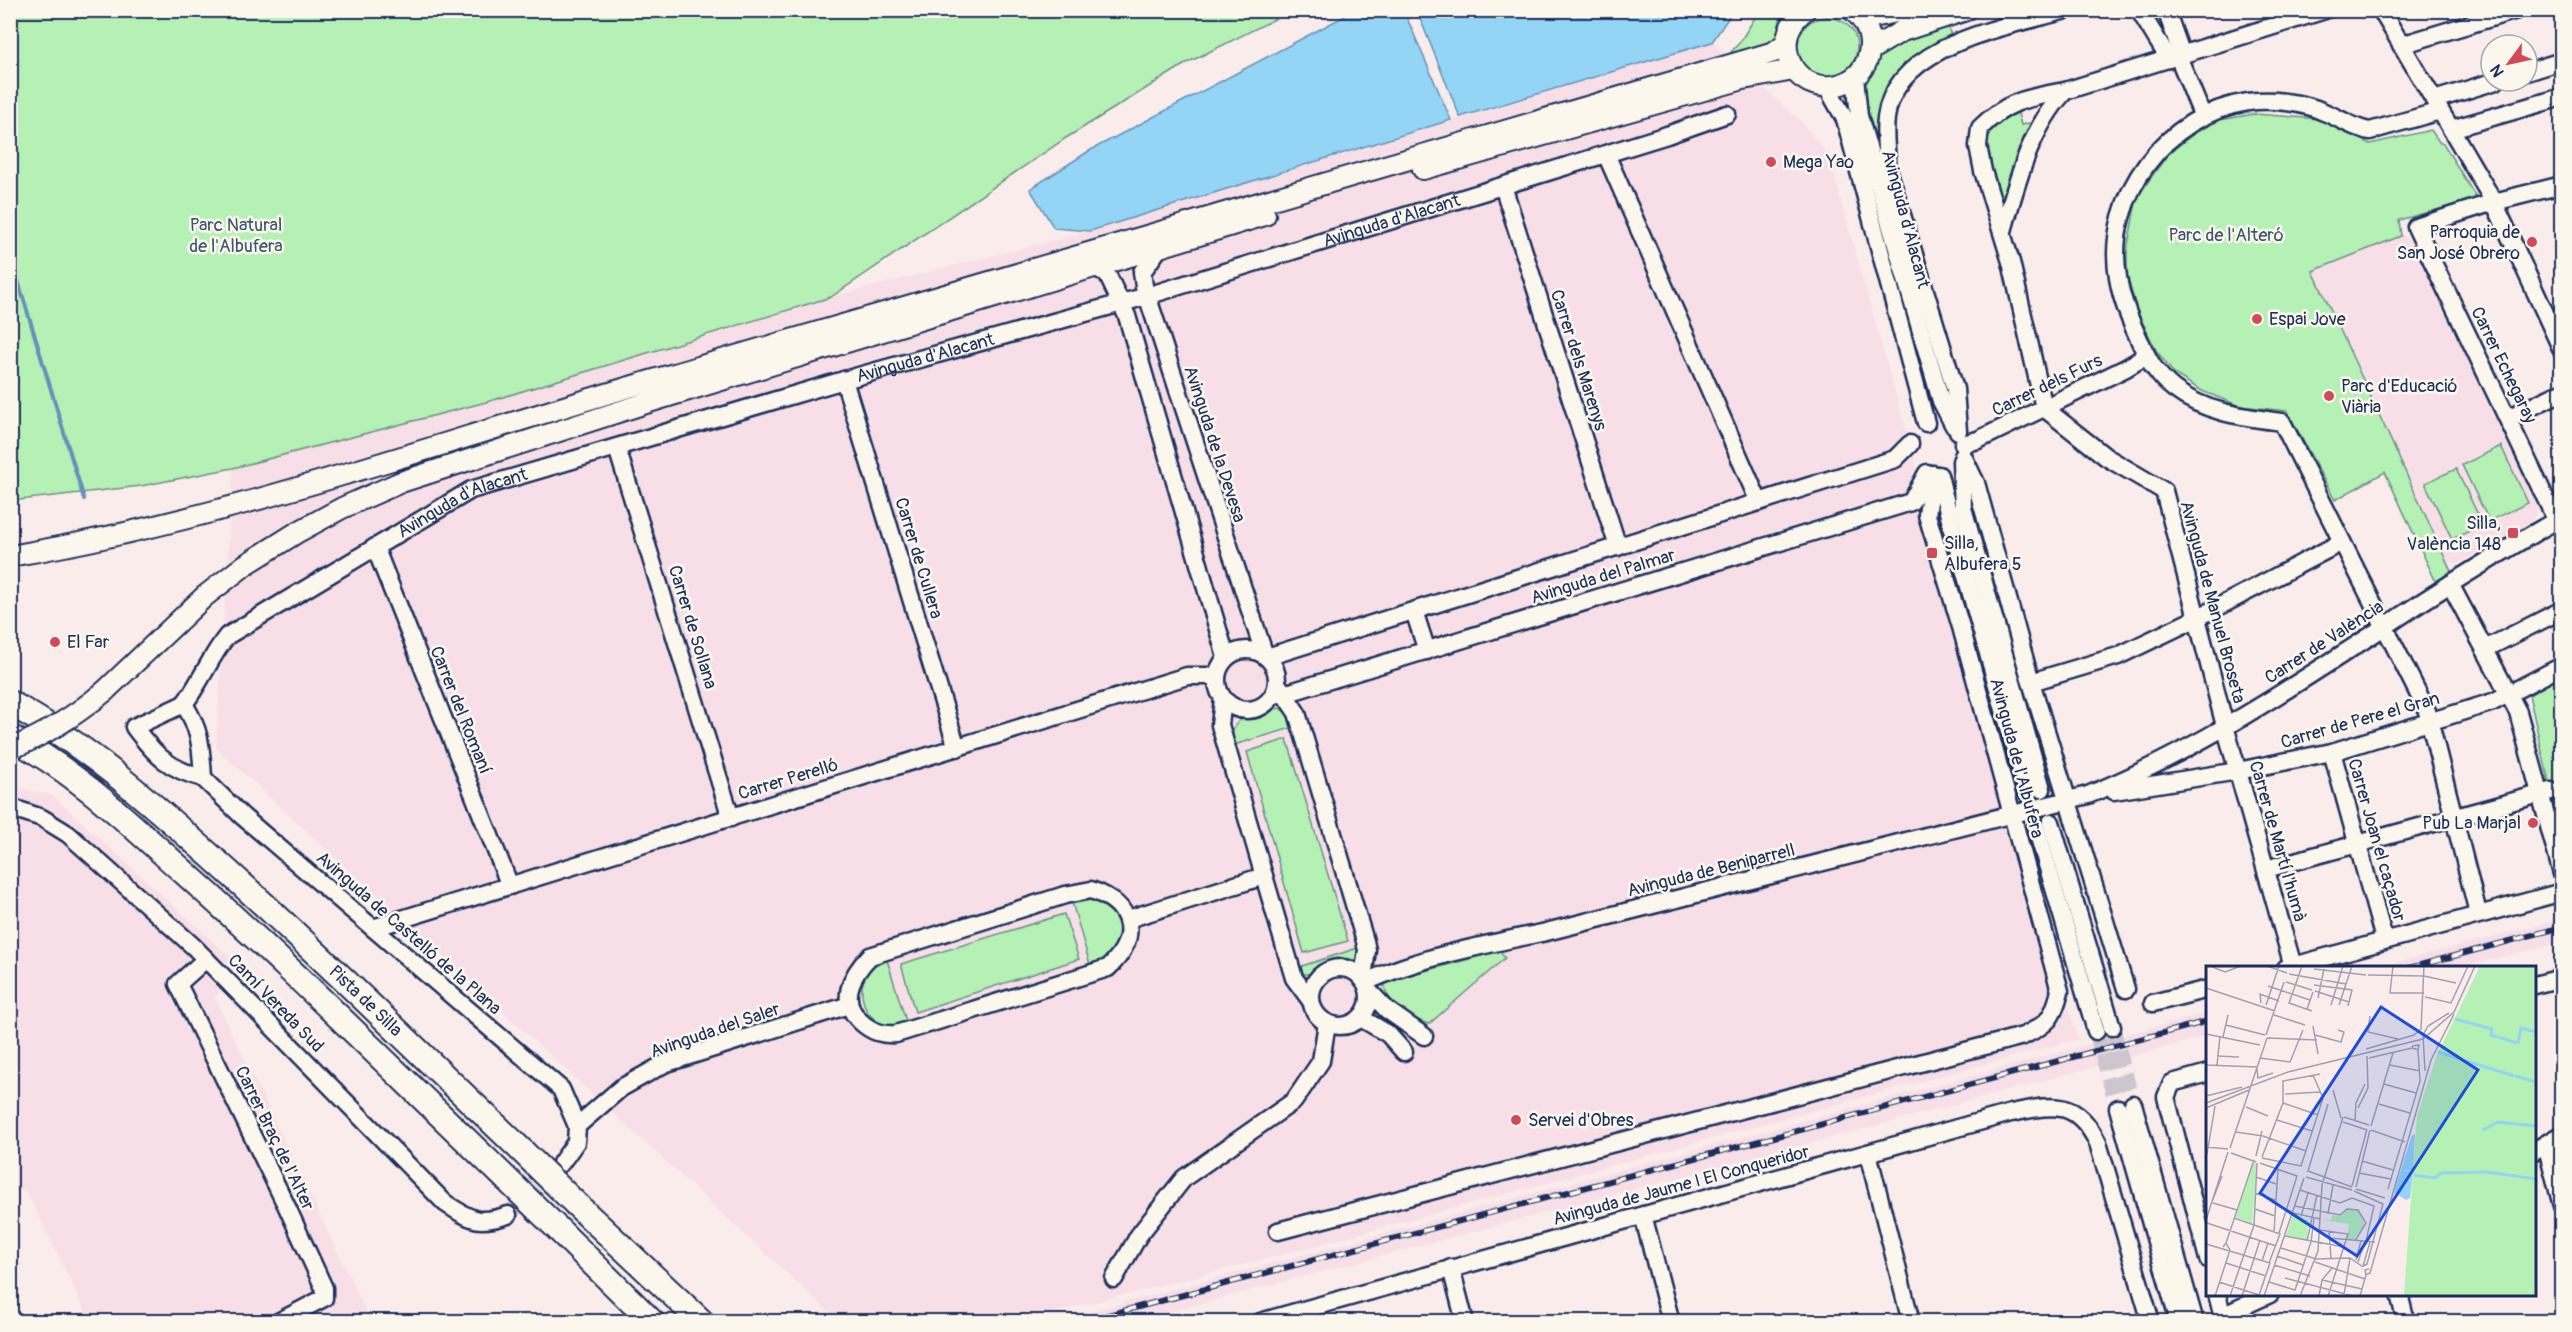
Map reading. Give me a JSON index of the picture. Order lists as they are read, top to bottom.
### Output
{
  "streets": {
    "highway": ["Pista de Silla"],
    "main road": ["Avinguda d'Alacant"],
    "street": [
      "Carrer dels Marenys",
      "Carrer Echegaray",
      "Carrer dels Furs",
      "Avinguda de la Devesa",
      "Carrer de Cullera",
      "Avinguda del Palmar",
      "Avinguda de Manuel Broseta",
      "Carrer de Sollana",
      "Carrer de València",
      "Carrer del Romaní",
      "Carrer de Pere el Gran",
      "Avinguda de l'Albufera",
      "Carrer Perelló",
      "Carrer Joan el caçador",
      "Carrer de Martí l'humà",
      "Avinguda de Beniparrell",
      "Avinguda de Castelló de la Plana",
      "Camí Vereda Sud",
      "Avinguda del Saler",
      "Carrer Braç de l'Alter",
      "Avinguda de Jaume I El Conqueridor"
    ]
  },
  "crossings": [
    ["Avinguda d'Alacant", "Carrer dels Marenys"],
    ["Avinguda d'Alacant", "Carrer dels Furs"],
    ["Avinguda d'Alacant", "Avinguda de la Devesa"],
    ["Avinguda d'Alacant", "Carrer de Cullera"],
    ["Avinguda d'Alacant", "Avinguda del Palmar"],
    ["Avinguda d'Alacant", "Carrer de Sollana"],
    ["Avinguda d'Alacant", "Carrer del Romaní"],
    ["Avinguda d'Alacant", "Avinguda de l'Albufera"],
    ["Carrer dels Marenys", "Avinguda del Palmar"],
    ["Carrer Echegaray", "Carrer de València"],
    ["Carrer dels Furs", "Avinguda del Palmar"],
    ["Carrer dels Furs", "Avinguda de Manuel Broseta"],
    ["Carrer dels Furs", "Avinguda de l'Albufera"],
    ["Avinguda de la Devesa", "Avinguda del Palmar"],
    ["Avinguda de la Devesa", "Carrer Perelló"],
    ["Carrer de Cullera", "Carrer Perelló"],
    ["Avinguda del Palmar", "Avinguda de l'Albufera"],
    ["Avinguda del Palmar", "Carrer Perelló"],
    ["Avinguda de Manuel Broseta", "Carrer de València"],
    ["Avinguda de Manuel Broseta", "Carrer de Martí l'humà"],
    ["Carrer de Sollana", "Carrer Perelló"],
    ["Carrer de València", "Carrer de Pere el Gran"],
    ["Carrer de València", "Avinguda de l'Albufera"],
    ["Carrer de València", "Carrer de Martí l'humà"],
    ["Carrer de València", "Avinguda de Beniparrell"],
    ["Carrer del Romaní", "Carrer Perelló"],
    ["Carrer de Pere el Gran", "Carrer Joan el caçador"],
    ["Carrer de Pere el Gran", "Carrer de Martí l'humà"],
    ["Avinguda de l'Albufera", "Avinguda de Beniparrell"],
    ["Carrer Perelló", "Avinguda de Castelló de la Plana"],
    ["Avinguda de Castelló de la Plana", "Avinguda del Saler"],
    ["Camí Vereda Sud", "Carrer Braç de l'Alter"]
  ],
  "parks": ["Parc Natural de l'Albufera", "Parc de l'Alteró"],
  "places": {
    "other": [
      "Mega Yao",
      "Parroquia de San José Obrero",
      "Espai Jove",
      "Parc d'Educació Viària",
      "El Far",
      "Pub La Marjal",
      "Servei d'Obres"
    ],
    "transit": ["Silla, València 148", "Silla, Albufera 5"]
  },
  "north": "bottom left"
}
